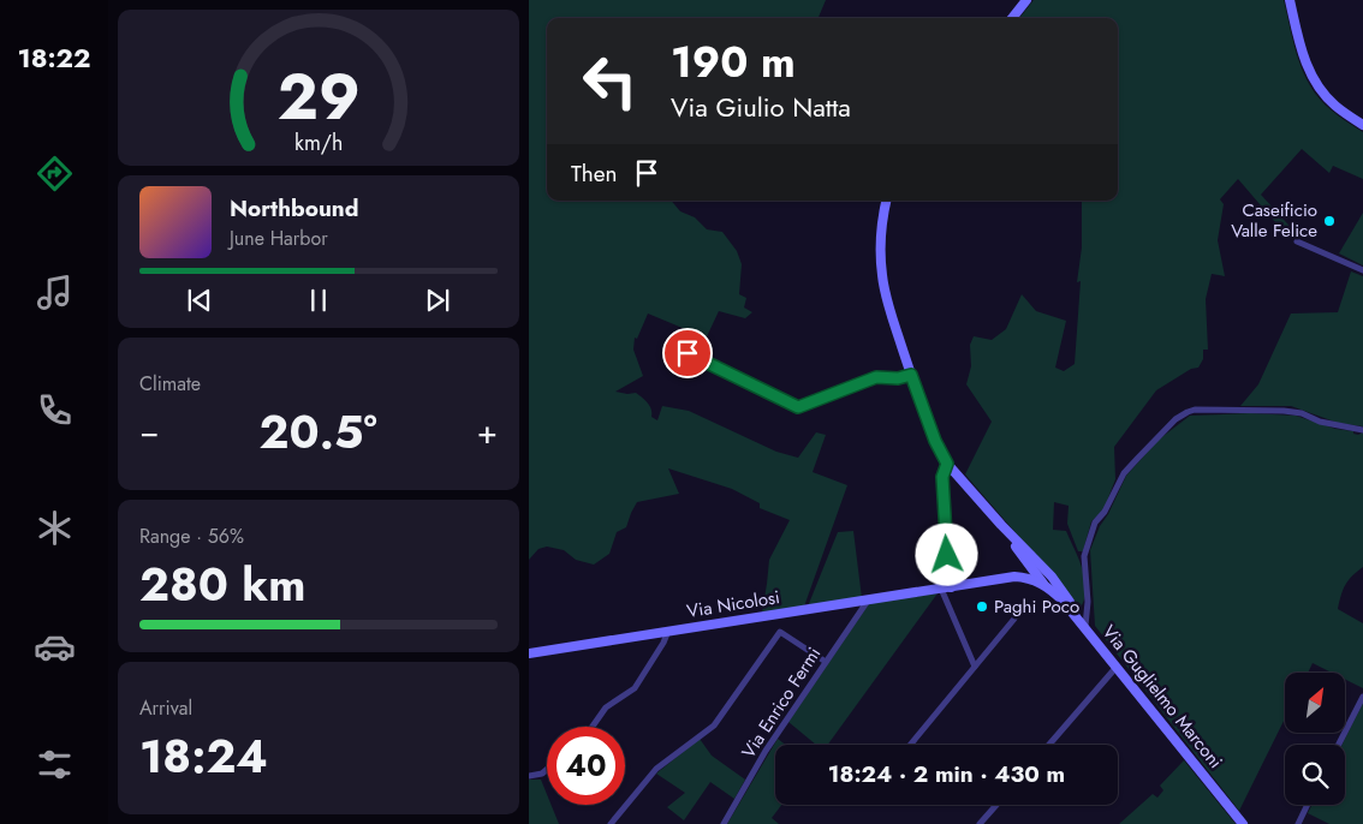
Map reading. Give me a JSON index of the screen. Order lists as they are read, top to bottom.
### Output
{
  "streets": {
    "street": ["Via Nicolosi", "Via Guglielmo Marconi", "Via Enrico Fermi"]
  },
  "crossings": [
    ["Via Nicolosi", "Via Guglielmo Marconi"],
    ["Via Nicolosi", "Via Enrico Fermi"]
  ],
  "places": ["Caseificio Valle Felice", "Paghi Poco"],
  "north": "top right",
  "page": {
    "tabs": "18:22",
    "turn": ["190 m", "Via Giulio Natta"],
    "then": "Then",
    "song": ["Northbound", "June Harbor"],
    "tile": [
      "Climate",
      ["Range · 56%", "280 km"],
      ["Arrival", "18:24"]
    ],
    "heat": ["−", "20.5°", "+"],
    "limit": "40",
    "trip": "18:24 · 2 min · 430 m",
    "gauge": ["29", "km/h"]
  }
}
